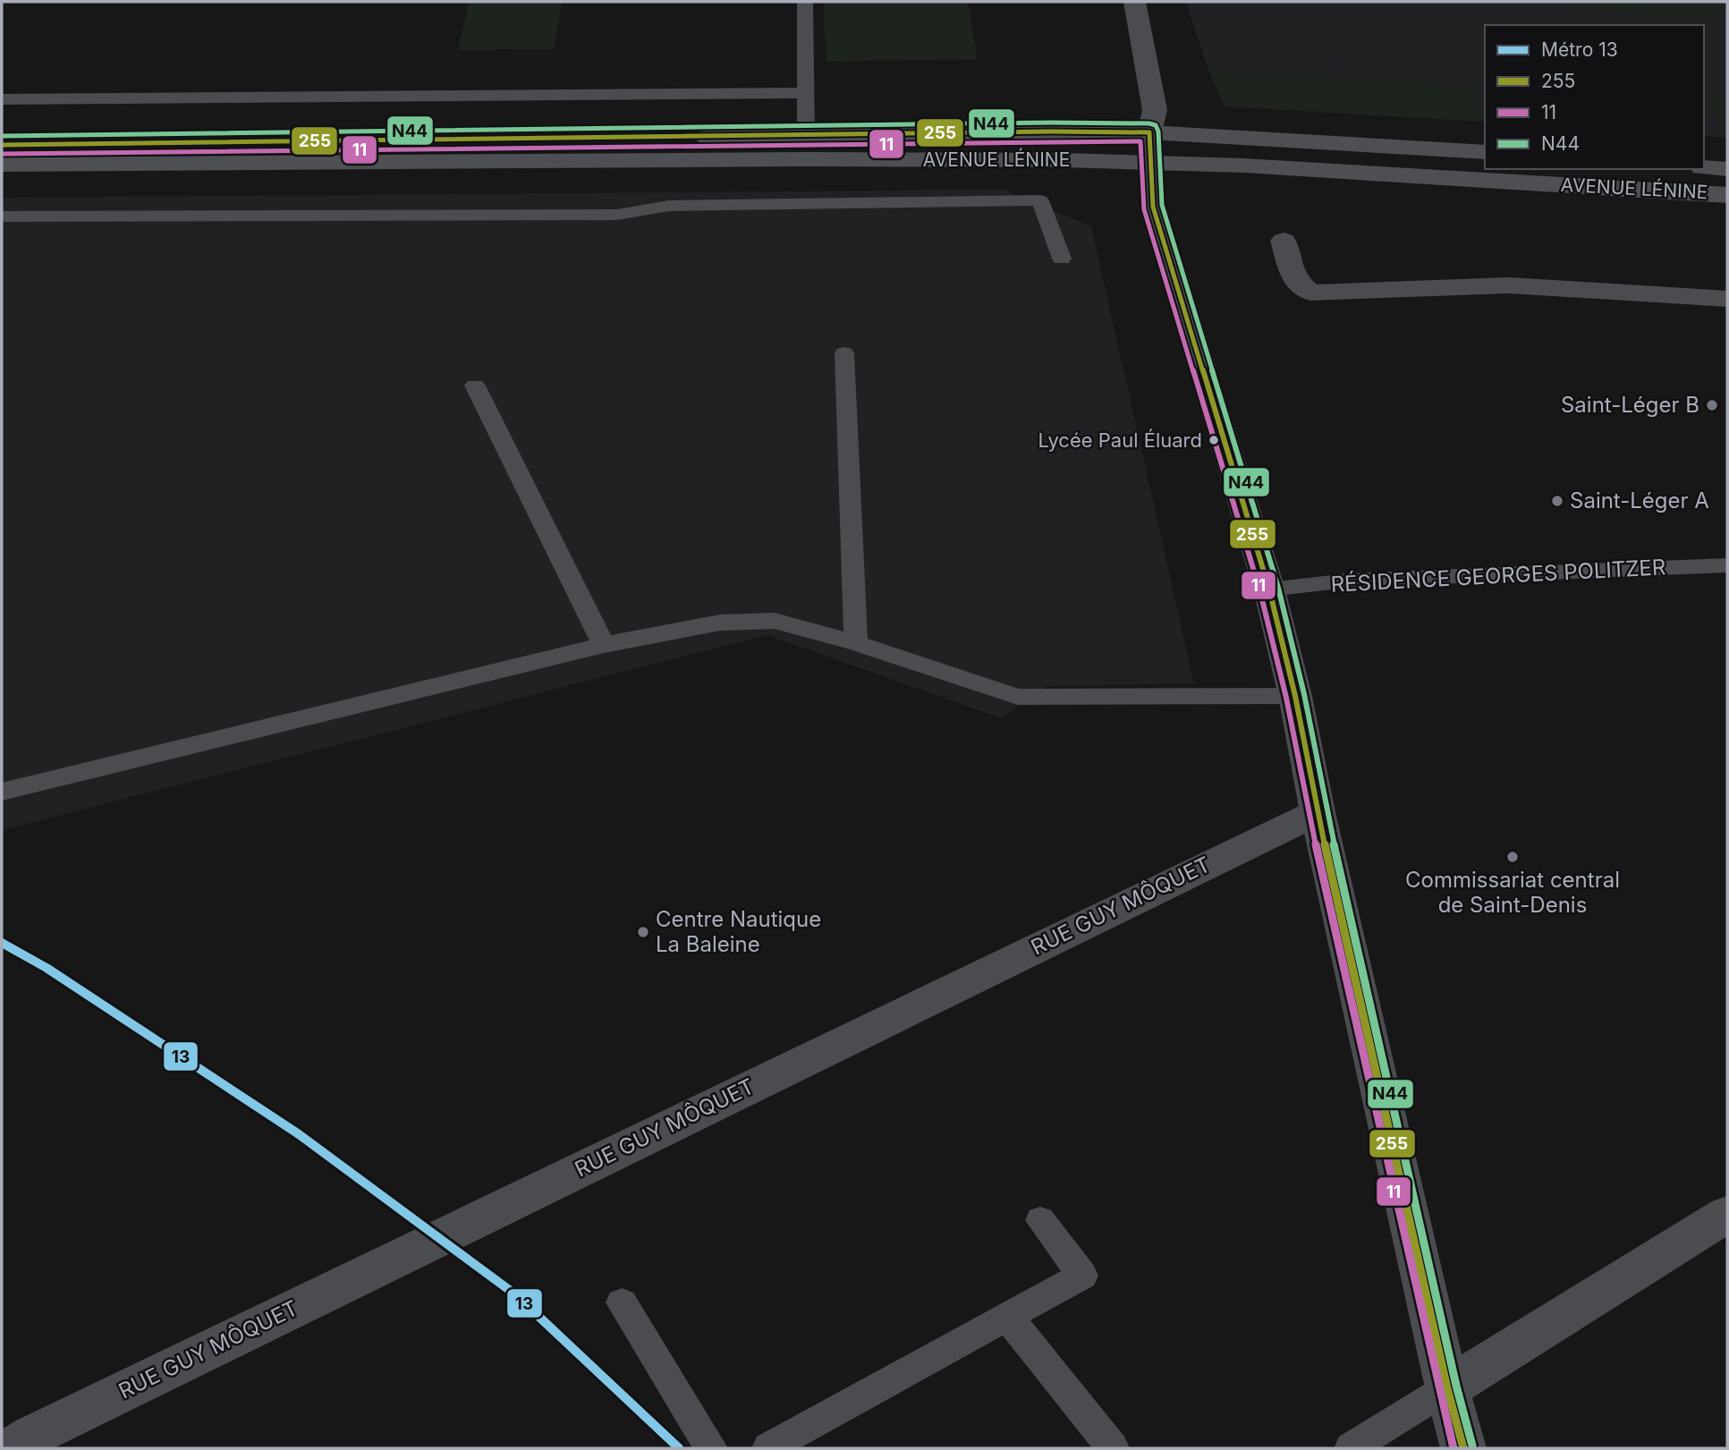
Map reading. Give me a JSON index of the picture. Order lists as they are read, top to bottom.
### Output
{
  "streets": {
    "main road": ["AVENUE LÉNINE"],
    "street": ["RUE GUY MÔQUET"],
    "lane": ["RÉSIDENCE GEORGES POLITZER"]
  },
  "places": [
    "Saint-Léger B",
    "Lycée Paul Éluard",
    "Saint-Léger A",
    "Commissariat central de Saint-Denis",
    "Centre Nautique La Baleine"
  ],
  "lines": [
    "transit line N44",
    "transit line 255",
    "transit line 11",
    "metro line 13"
  ],
  "legend": [
    "Métro 13",
    "255",
    "11",
    "N44"
  ]
}
